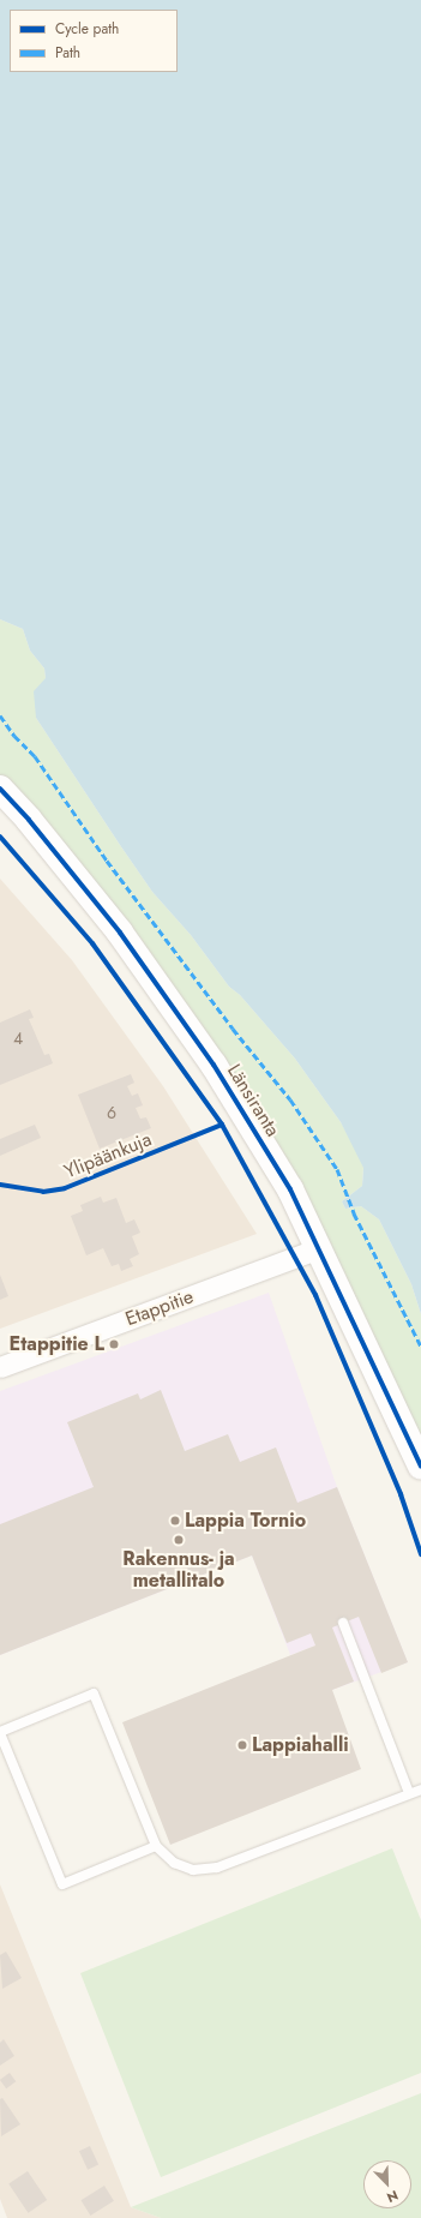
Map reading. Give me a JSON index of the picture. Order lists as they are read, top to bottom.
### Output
{
  "streets": {
    "street": ["Länsiranta", "Etappitie"],
    "cycle path": ["Ylipäänkuja"]
  },
  "crossings": [
    ["Länsiranta", "Etappitie"]
  ],
  "places": [
    "Etappitie L",
    "Lappia Tornio",
    "Rakennus- ja metallitalo",
    "Lappiahalli"
  ],
  "house_numbers": ["4", "6"],
  "legend": ["Cycle path", "Path"],
  "north": "bottom right"
}
